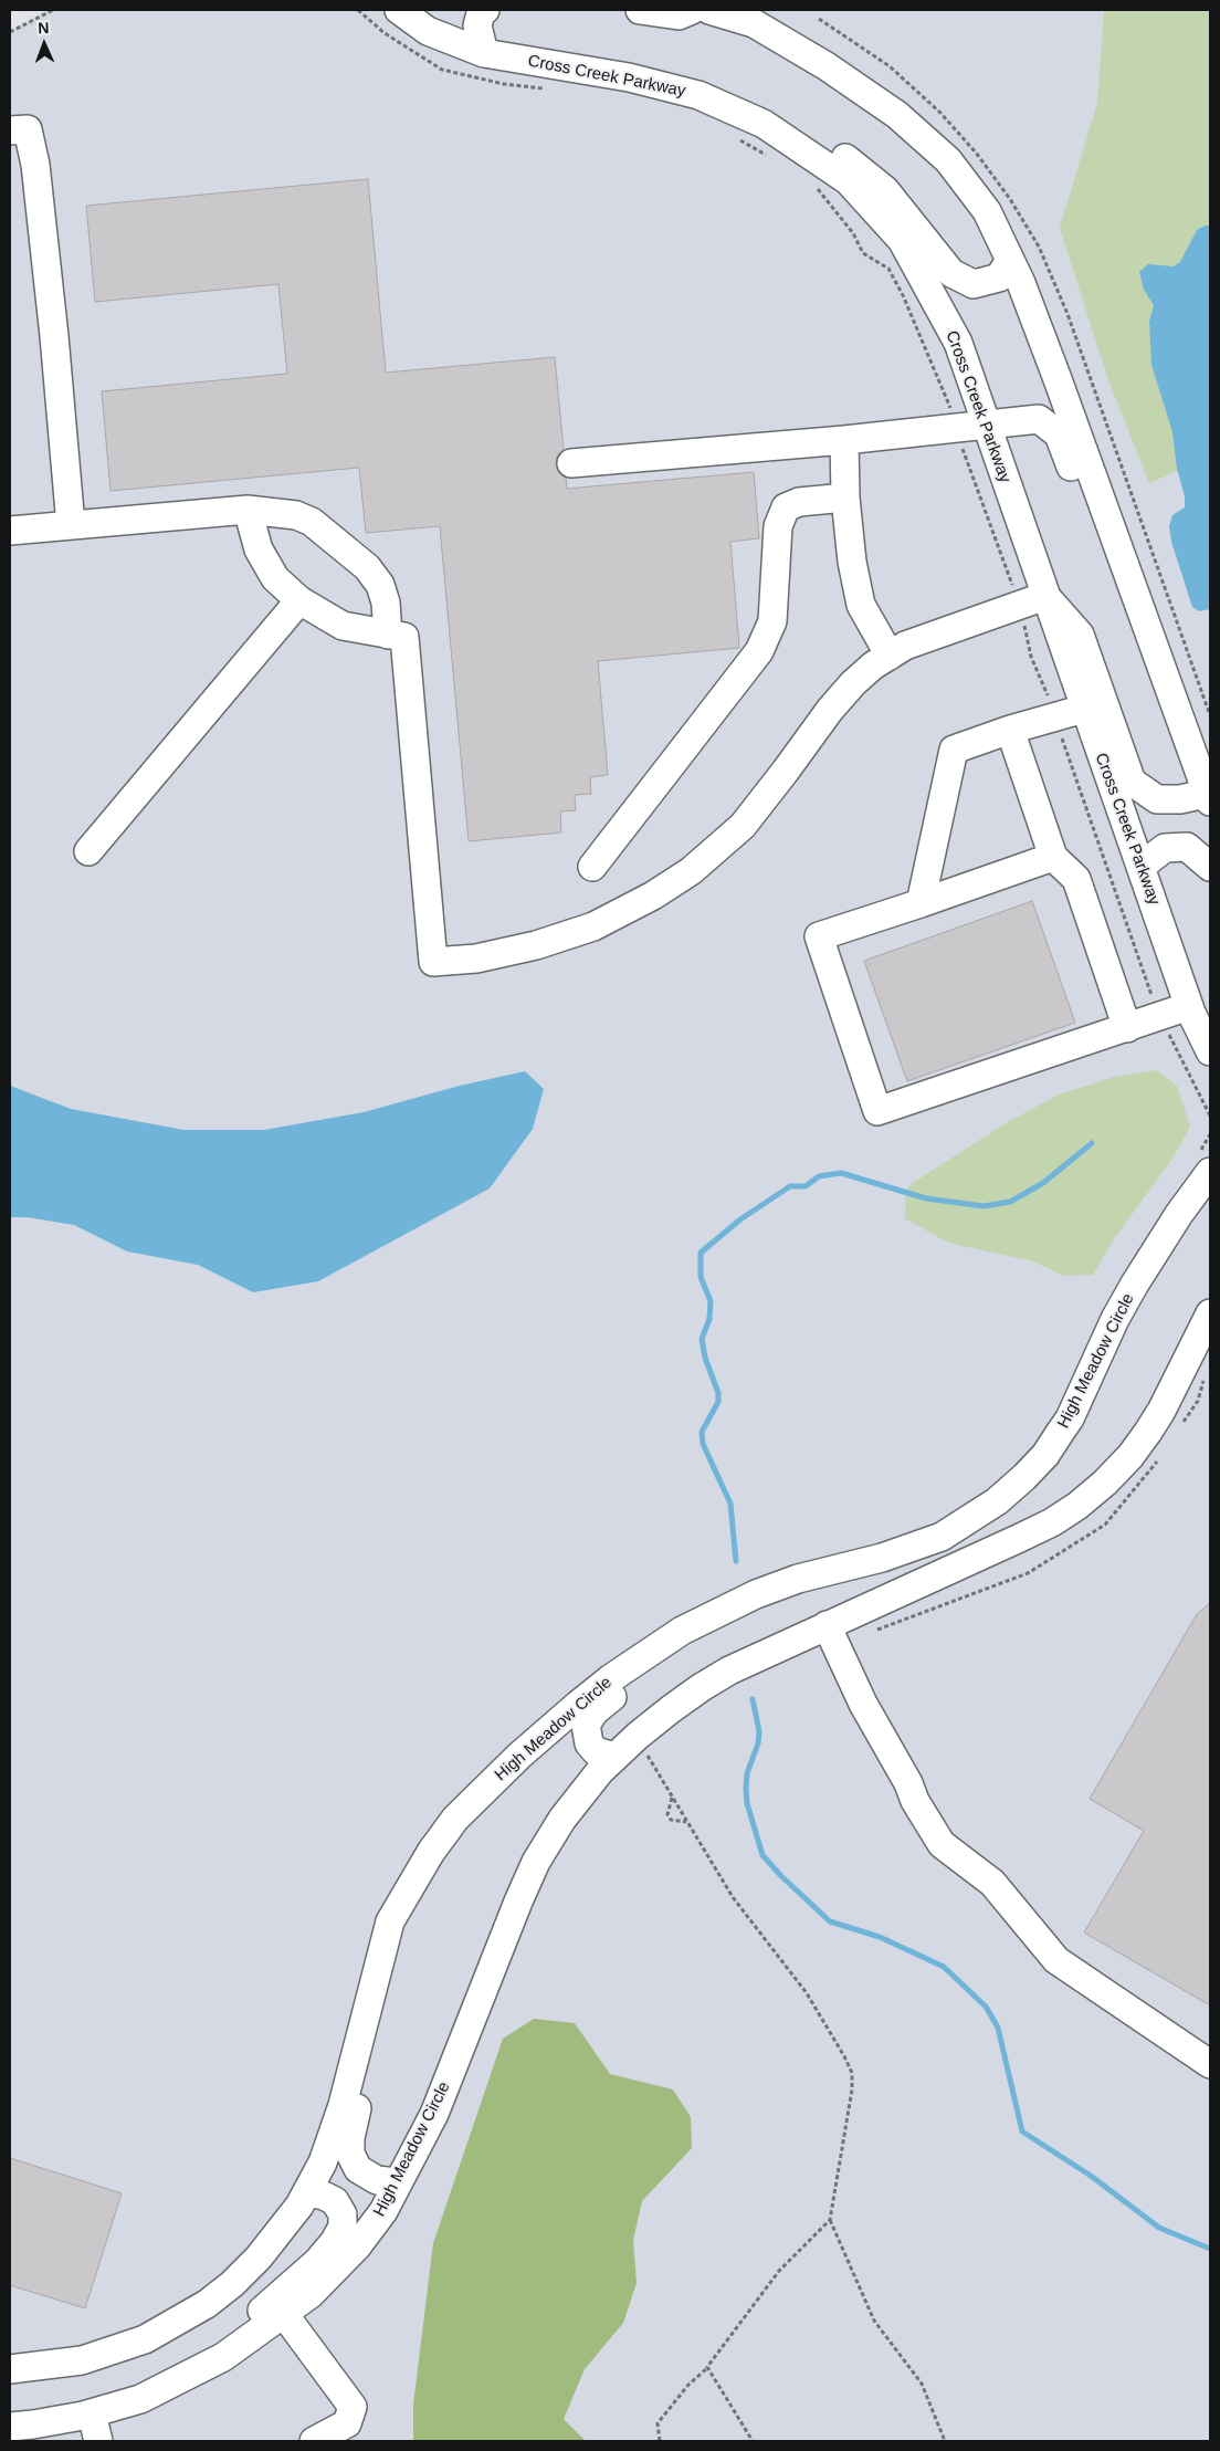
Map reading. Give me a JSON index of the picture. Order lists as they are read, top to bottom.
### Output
{
  "streets": {
    "street": ["Cross Creek Parkway", "High Meadow Circle"]
  },
  "north": "top"
}
